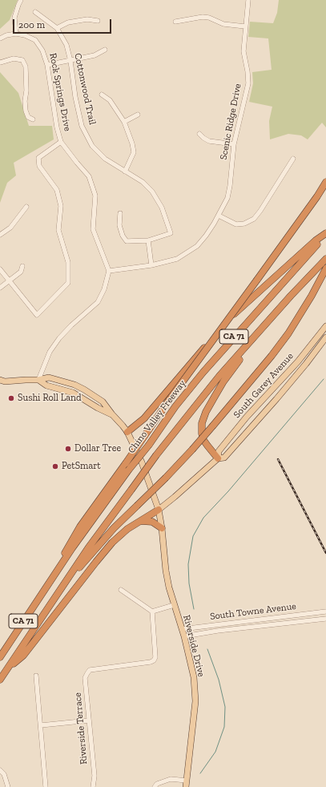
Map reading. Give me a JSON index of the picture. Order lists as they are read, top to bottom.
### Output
{
  "streets": {
    "highway": ["CA 71", "Chino Valley Freeway"],
    "main road": ["South Garey Avenue", "Riverside Drive"],
    "street": [
      "Cottonwood Trail",
      "Rock Springs Drive",
      "Scenic Ridge Drive",
      "South Towne Avenue",
      "Riverside Terrace"
    ]
  },
  "crossings": [
    ["Rock Springs Drive", "Scenic Ridge Drive"],
    ["South Garey Avenue", "Riverside Drive"],
    ["South Towne Avenue", "Riverside Drive"]
  ],
  "places": ["Sushi Roll Land", "Dollar Tree", "PetSmart"],
  "scale_bar": "200 m"
}
